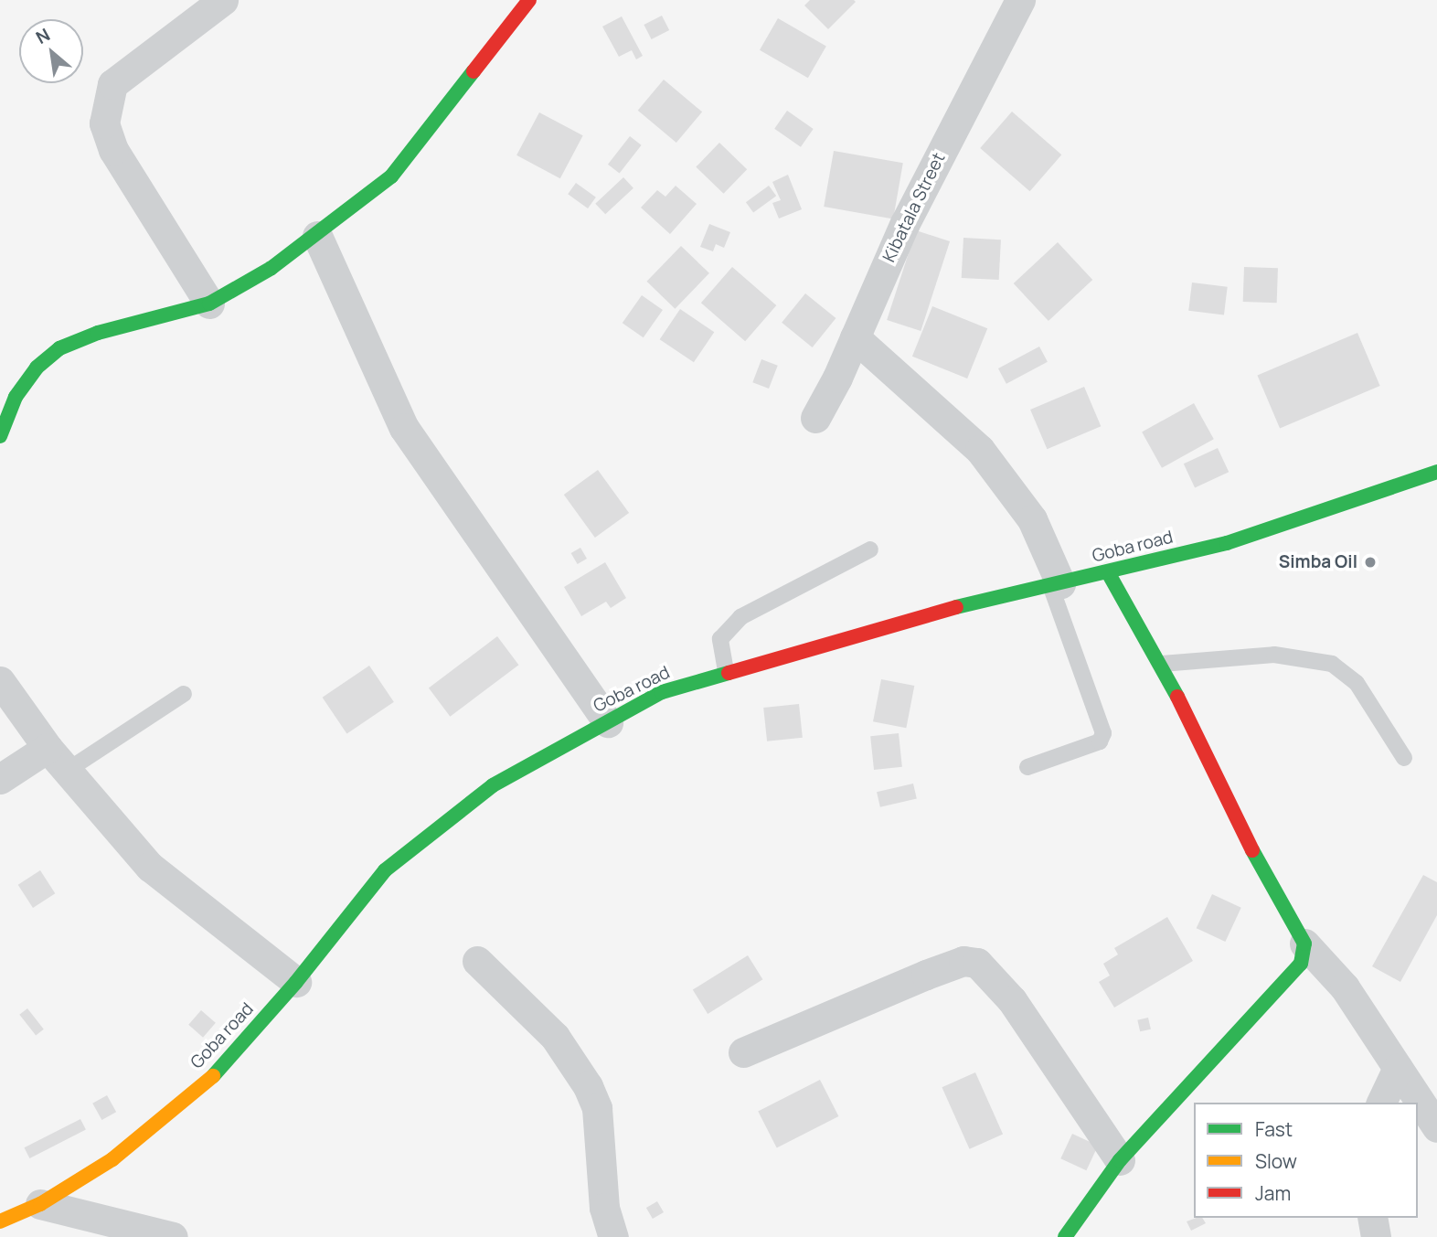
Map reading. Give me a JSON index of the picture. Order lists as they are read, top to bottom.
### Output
{
  "streets": {
    "street": ["Kibatala Street", "Goba road"]
  },
  "places": ["Simba Oil"],
  "legend": ["Fast", "Slow", "Jam"],
  "north": "top left"
}
